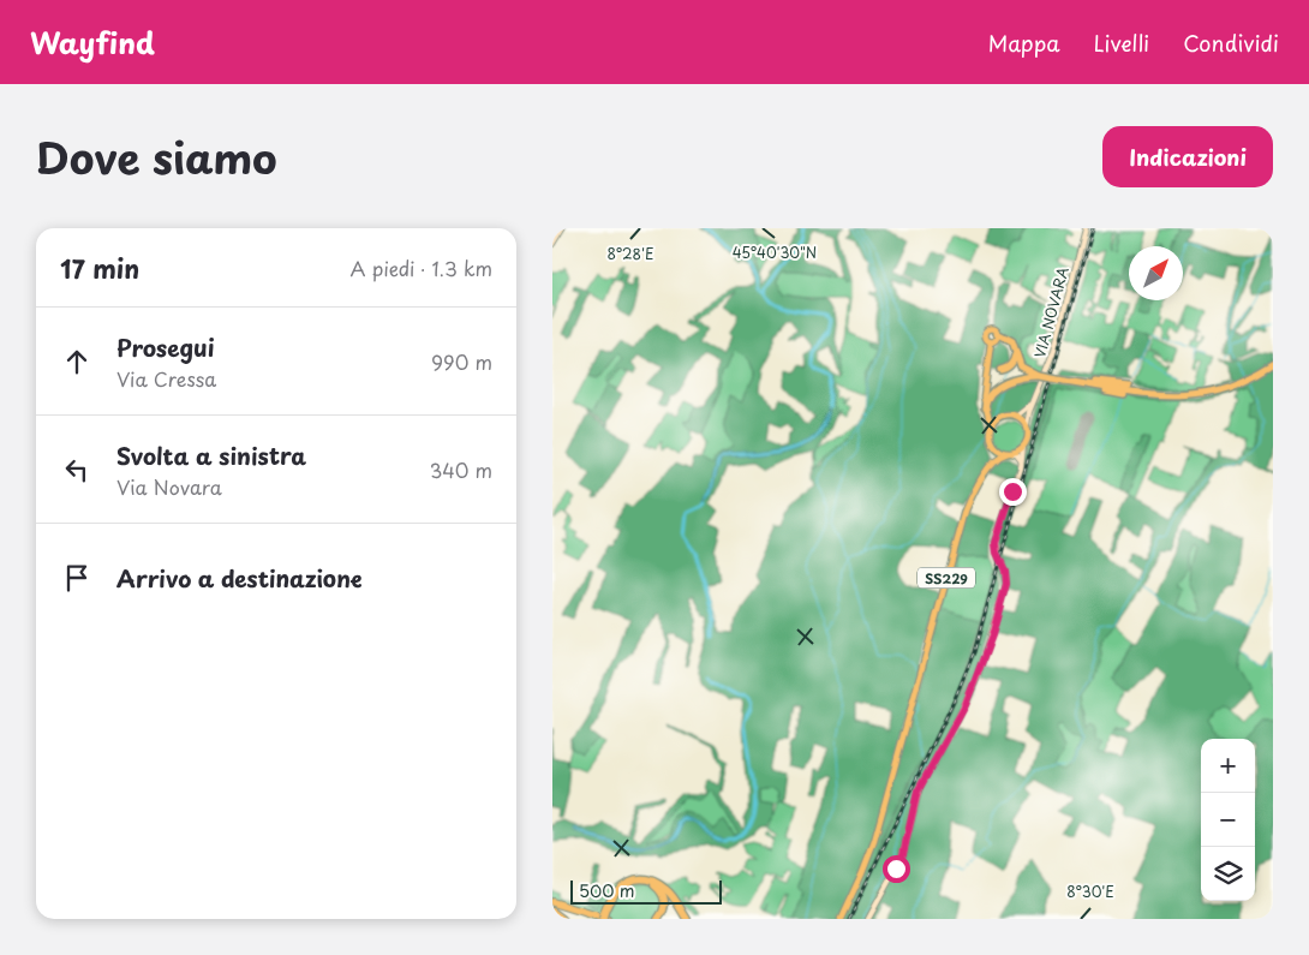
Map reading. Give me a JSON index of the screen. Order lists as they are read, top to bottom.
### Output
{
  "streets": {
    "main road": ["VIA NOVARA", "SS229"]
  },
  "crossings": [
    ["VIA NOVARA", "SS229"]
  ],
  "scale_bar": "500 m",
  "north": "top right",
  "page": {
    "header": "Wayfind",
    "nav": ["Mappa", "Livelli", "Condividi"],
    "title": "Dove siamo",
    "buttons": "Indicazioni",
    "heading": ["17 min", "A piedi · 1.3 km"],
    "list": [
      ["Prosegui", "Via Cressa", "990 m"],
      ["Svolta a sinistra", "Via Novara", "340 m"],
      "Arrivo a destinazione"
    ],
    "map_buttons": ["+", "−"],
    "scale": "500 m"
  },
  "coordinates": ["45°40'30\"N", "8°28'E", "8°30'E"]
}
